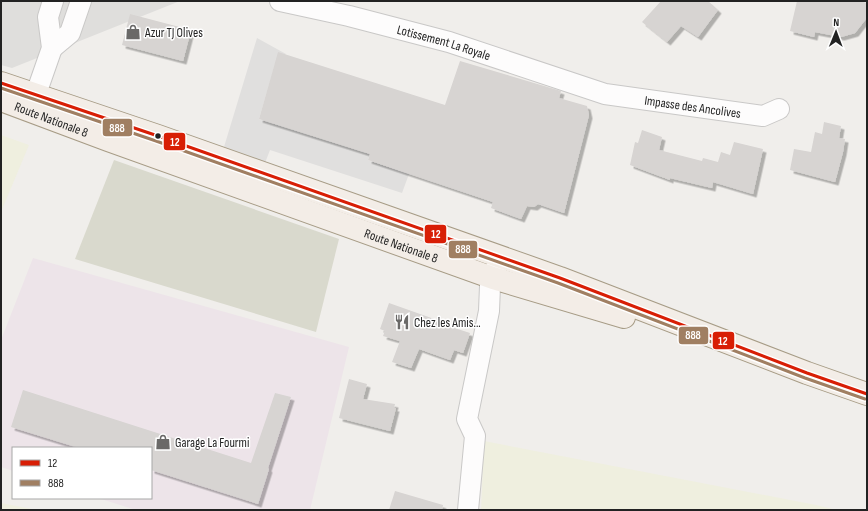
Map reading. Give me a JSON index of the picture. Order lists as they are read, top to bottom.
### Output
{
  "streets": {
    "main road": ["Route Nationale 8"],
    "street": ["Lotissement La Royale", "Impasse des Ancolives"]
  },
  "crossings": [
    ["Lotissement La Royale", "Impasse des Ancolives"]
  ],
  "places": {
    "shop": ["Azur TJ Olives", "Garage La Fourmi"],
    "restaurant": ["Chez les Amis..."]
  },
  "lines": ["transit line 12", "transit line 888"],
  "legend": ["12", "888"],
  "north": "top"
}
